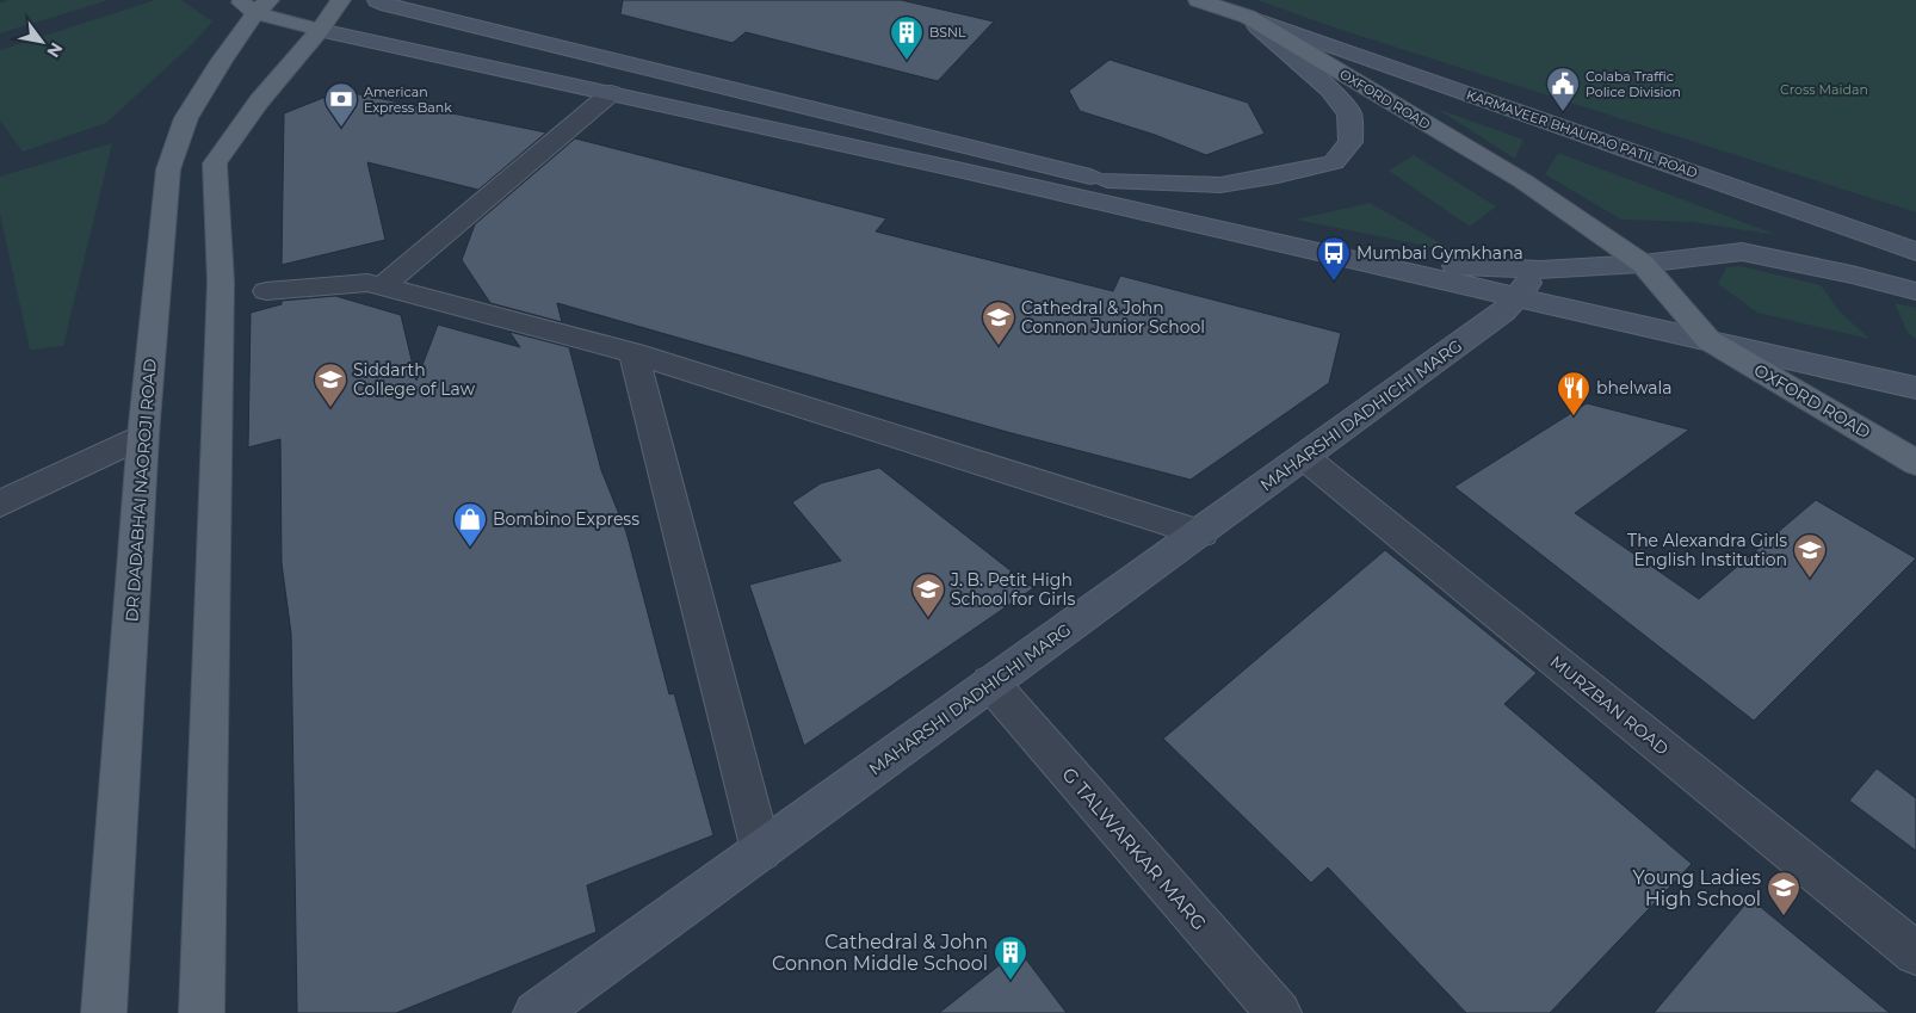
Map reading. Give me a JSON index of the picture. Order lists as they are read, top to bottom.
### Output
{
  "streets": {
    "main road": [
      "OXFORD ROAD",
      "KARMAVEER BHAURAO PATIL ROAD",
      "MAHARSHI DADHICHI MARG",
      "DR DADABHAI NAOROJI ROAD"
    ],
    "street": ["MURZBAN ROAD", "G TALWARKAR MARG"]
  },
  "crossings": [
    ["OXFORD ROAD", "KARMAVEER BHAURAO PATIL ROAD"],
    ["MAHARSHI DADHICHI MARG", "MURZBAN ROAD"],
    ["MAHARSHI DADHICHI MARG", "G TALWARKAR MARG"]
  ],
  "parks": ["Cross Maidan"],
  "places": {
    "building": ["BSNL", "Cathedral & John Connon Middle School"],
    "public building": ["Colaba Traffic Police Division"],
    "bank": ["American Express Bank"],
    "bus stop": ["Mumbai Gymkhana"],
    "school or university": [
      "Cathedral & John Connon Junior School",
      "Siddarth College of Law",
      "The Alexandra Girls English Institution",
      "J. B. Petit High School for Girls",
      "Young Ladies High School"
    ],
    "restaurant": ["bhelwala"],
    "shop": ["Bombino Express"]
  },
  "north": "bottom right"
}
